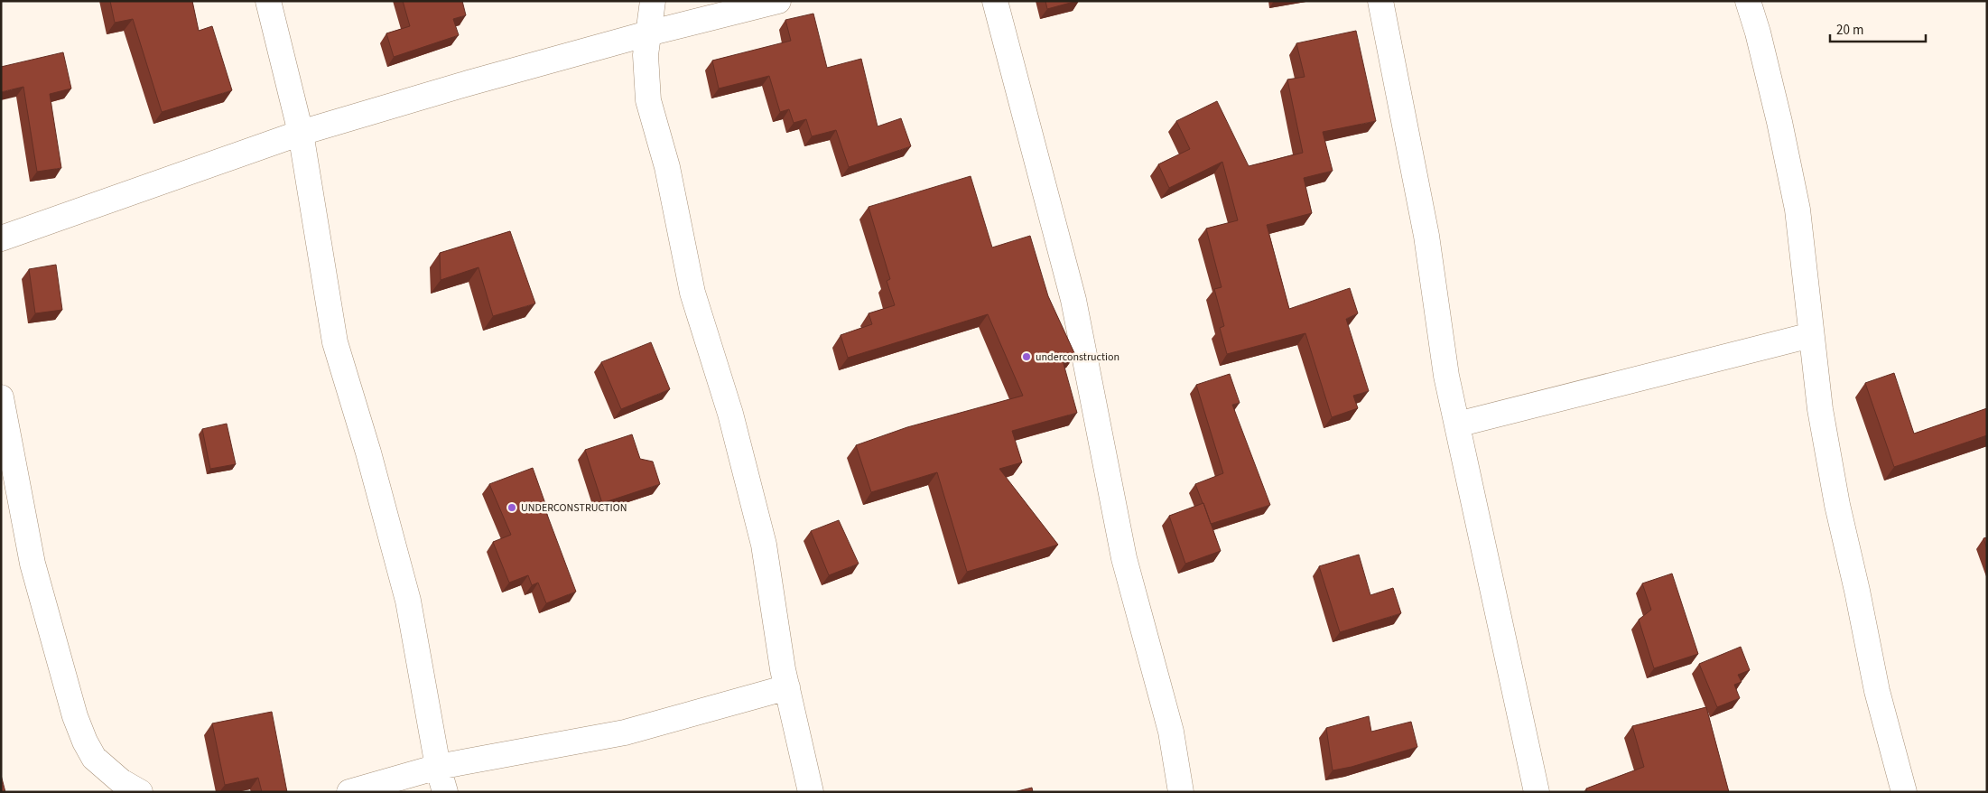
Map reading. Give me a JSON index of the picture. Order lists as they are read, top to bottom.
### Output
{
  "places": ["underconstruction", "UNDERCONSTRUCTION"],
  "scale_bar": "20 m"
}
